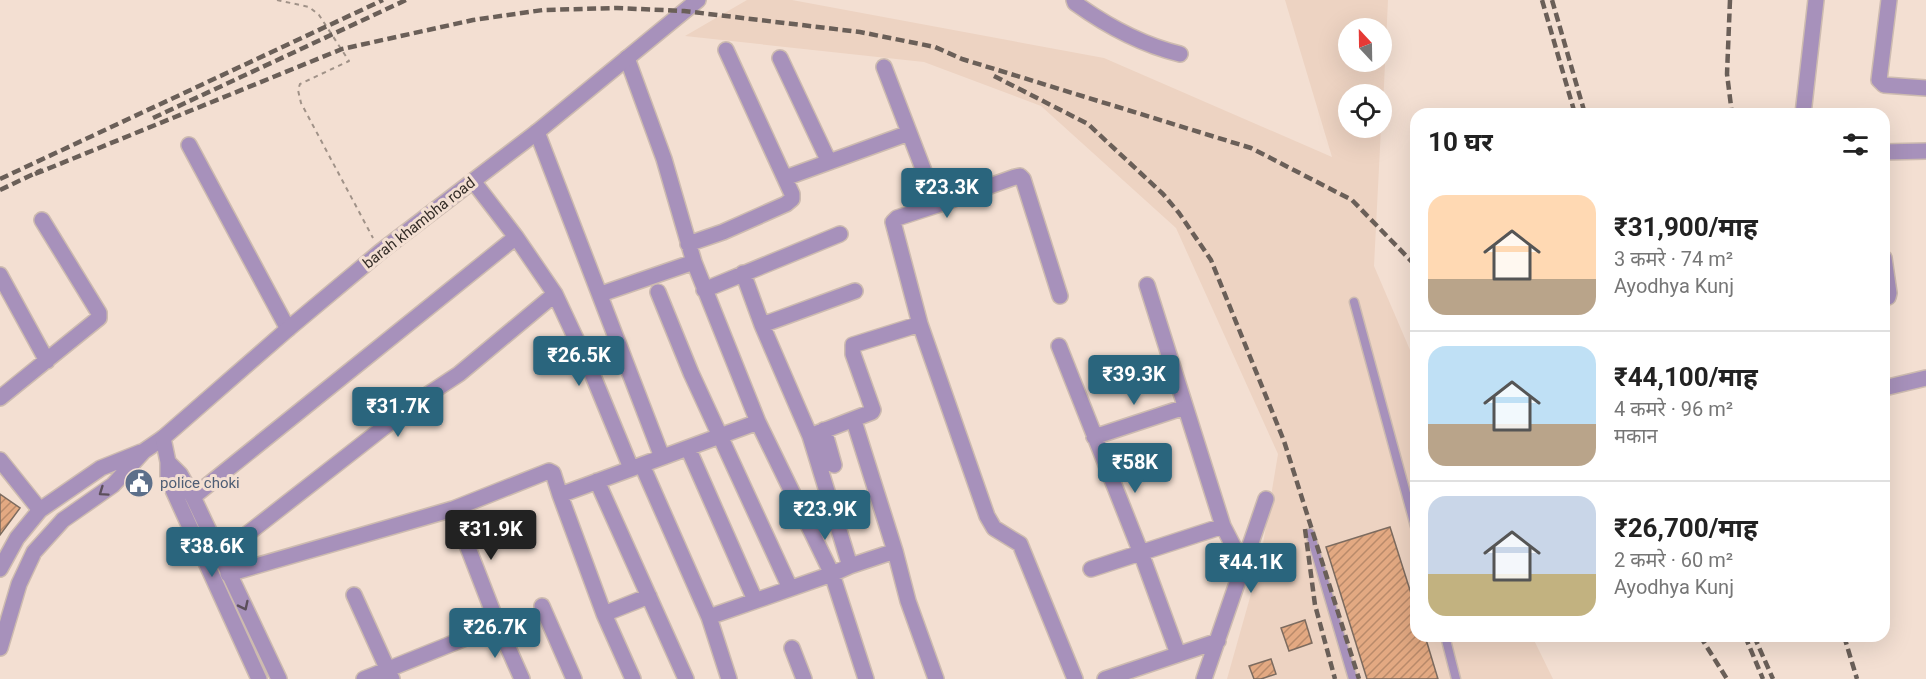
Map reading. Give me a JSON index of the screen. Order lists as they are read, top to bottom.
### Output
{
  "streets": {
    "street": ["barah khambha road"]
  },
  "places": {
    "public building": ["police choki"]
  },
  "north": "top",
  "page": {
    "heading": "10 घर",
    "price": [
      "₹23.3K",
      "₹26.5K",
      "₹39.3K",
      "₹31.7K",
      "₹58K",
      "₹23.9K",
      "₹31.9K",
      "₹38.6K",
      "₹44.1K",
      "₹26.7K"
    ],
    "list": [
      {
        "name": "₹31,900/माह",
        "note": "3 कमरे · 74 m² · Ayodhya Kunj"
      },
      {
        "name": "₹44,100/माह",
        "note": "4 कमरे · 96 m² · मकान"
      },
      {
        "name": "₹26,700/माह",
        "note": "2 कमरे · 60 m² · Ayodhya Kunj"
      }
    ]
  }
}
